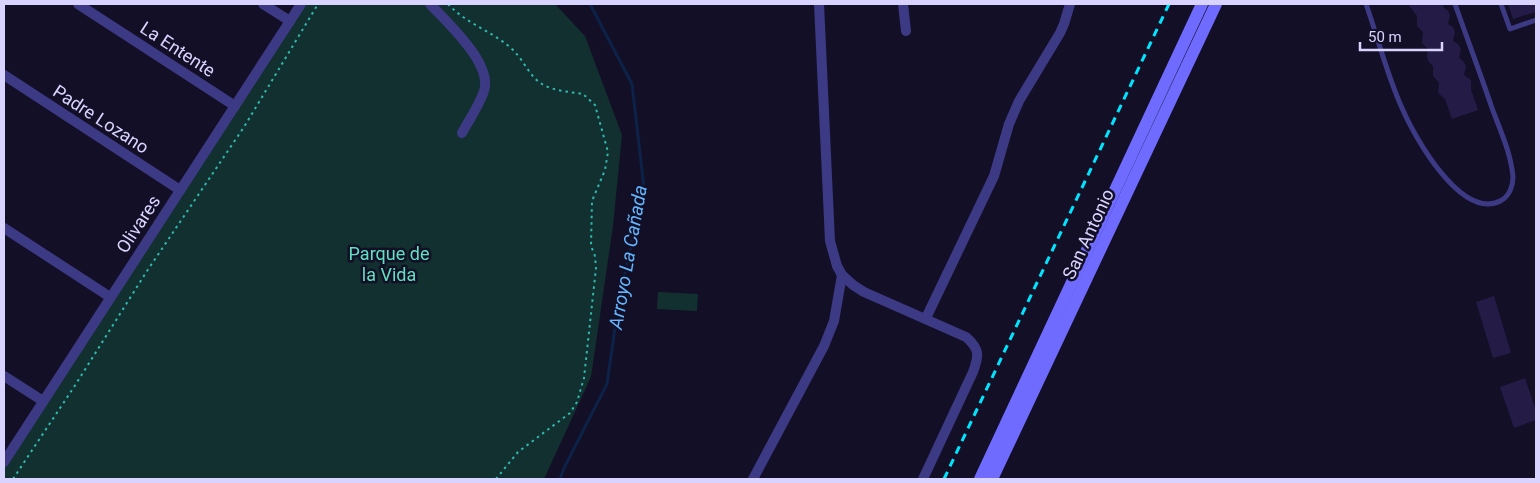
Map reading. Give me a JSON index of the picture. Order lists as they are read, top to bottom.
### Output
{
  "streets": {
    "main road": ["San Antonio"],
    "street": ["La Entente", "Padre Lozano", "Olivares"]
  },
  "crossings": [
    ["La Entente", "Olivares"],
    ["Padre Lozano", "Olivares"]
  ],
  "water": ["Arroyo La Cañada"],
  "parks": ["Parque de la Vida"],
  "scale_bar": "50 m"
}
